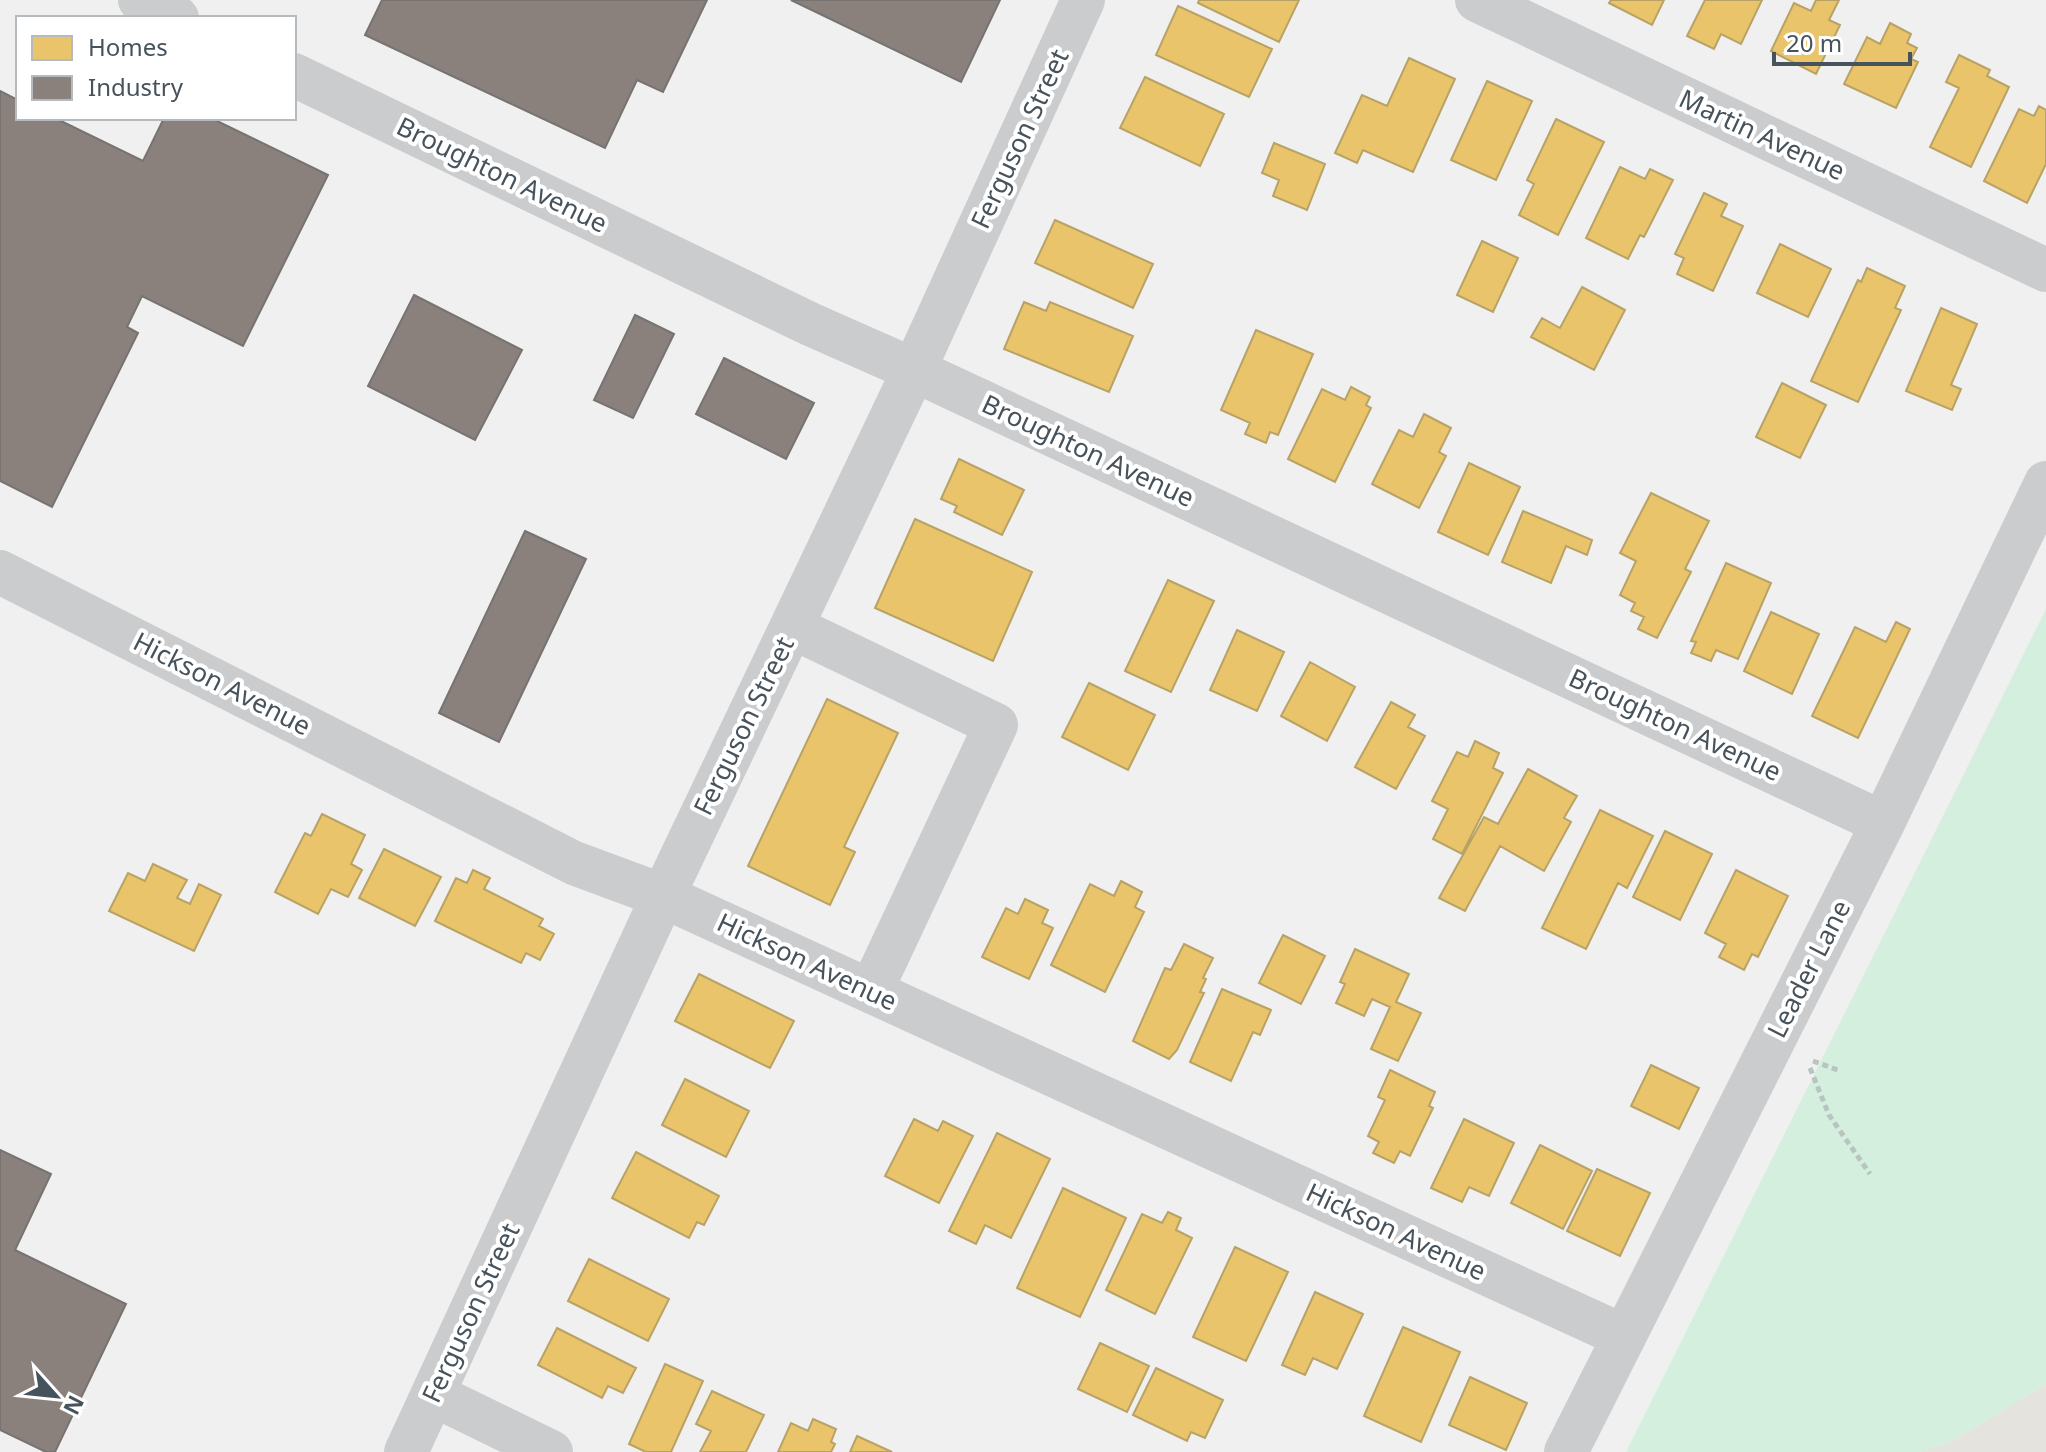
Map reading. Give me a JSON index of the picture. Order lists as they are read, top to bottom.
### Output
{
  "streets": {
    "street": [
      "Martin Avenue",
      "Ferguson Street",
      "Broughton Avenue",
      "Hickson Avenue",
      "Leader Lane"
    ]
  },
  "crossings": [
    ["Ferguson Street", "Broughton Avenue"],
    ["Ferguson Street", "Hickson Avenue"],
    ["Broughton Avenue", "Leader Lane"],
    ["Hickson Avenue", "Leader Lane"]
  ],
  "legend": ["Homes", "Industry"],
  "scale_bar": "20 m",
  "north": "bottom right"
}
